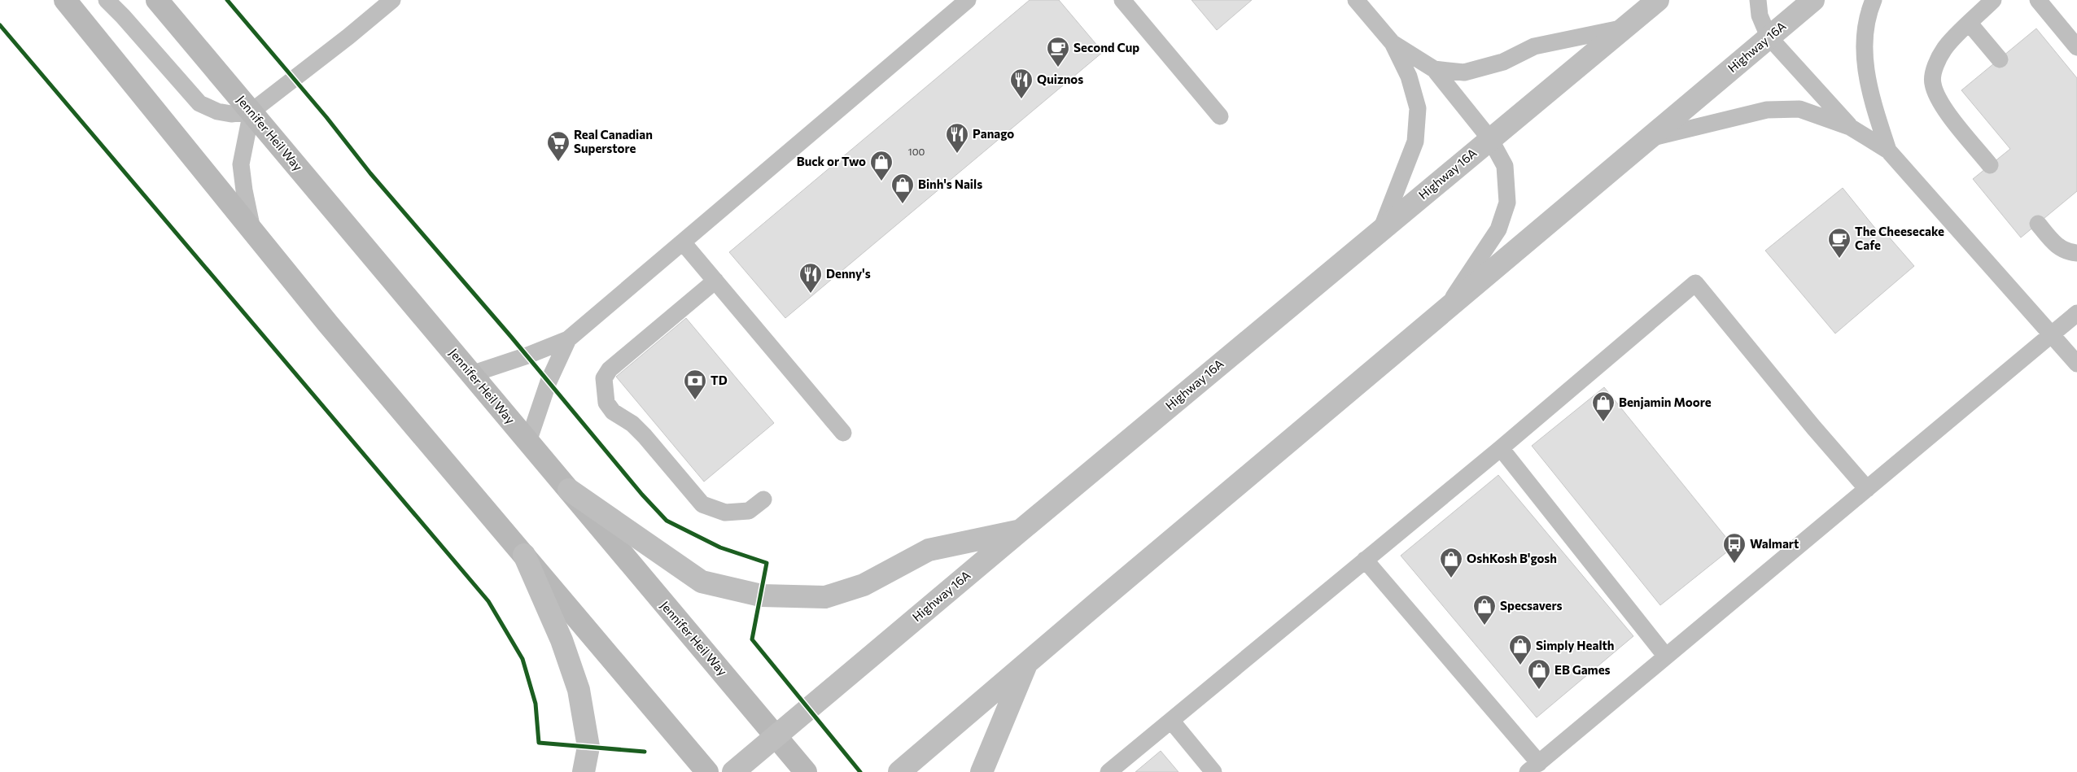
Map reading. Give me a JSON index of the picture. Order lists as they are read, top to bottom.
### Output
{
  "streets": {
    "main road": ["Highway 16A", "Jennifer Heil Way"]
  },
  "crossings": [
    ["Highway 16A", "Jennifer Heil Way"]
  ],
  "places": {
    "cafe": ["Second Cup", "The Cheesecake Cafe"],
    "restaurant": ["Quiznos", "Panago", "Denny's"],
    "supermarket": ["Real Canadian Superstore"],
    "shop": [
      "Buck or Two",
      "Binh's Nails",
      "Benjamin Moore",
      "OshKosh B'gosh",
      "Specsavers",
      "Simply Health",
      "EB Games"
    ],
    "bank": ["TD"],
    "bus stop": ["Walmart"]
  },
  "house_numbers": ["100"]
}
